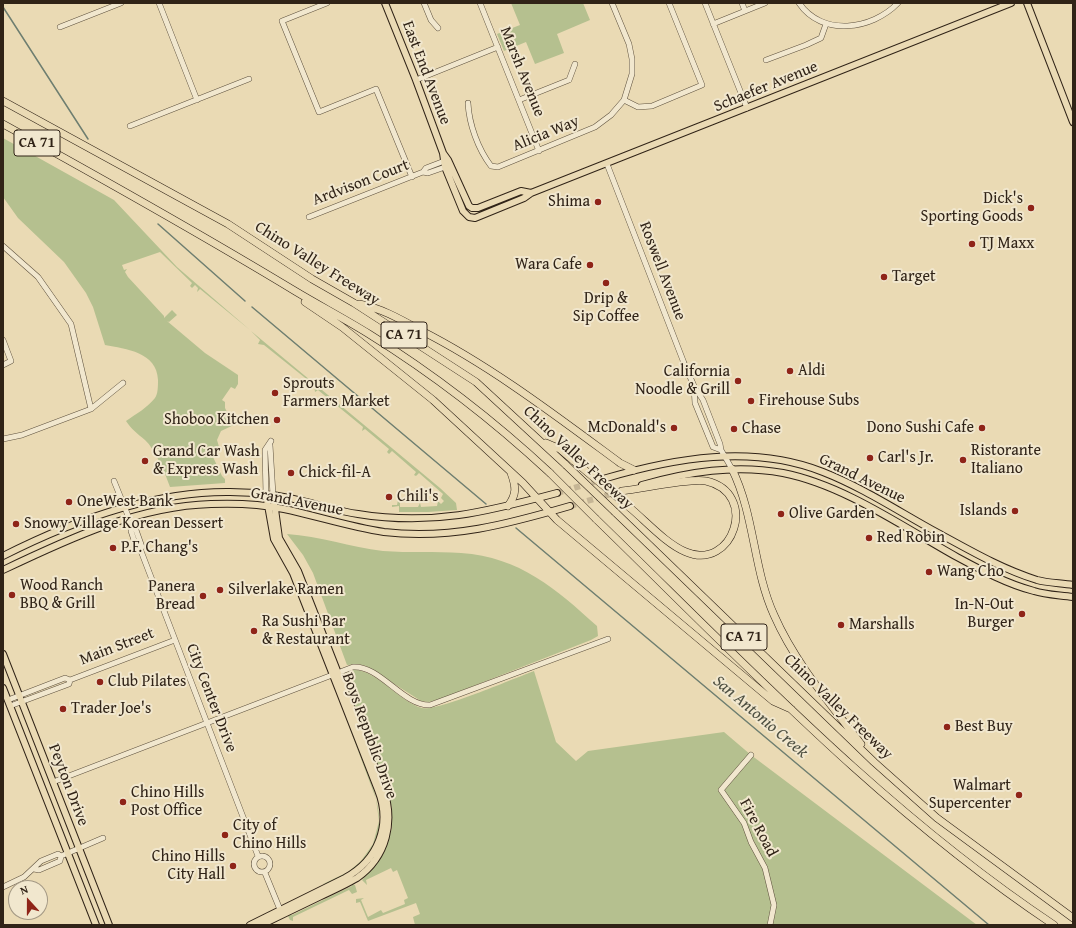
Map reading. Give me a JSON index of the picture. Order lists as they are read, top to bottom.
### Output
{
  "streets": {
    "highway": ["CA 71", "Chino Valley Freeway"],
    "main road": [
      "East End Avenue",
      "Schaefer Avenue",
      "Grand Avenue",
      "Boys Republic Drive",
      "Peyton Drive"
    ],
    "street": [
      "Marsh Avenue",
      "Alicia Way",
      "Ardvison Court",
      "Roswell Avenue",
      "Main Street",
      "City Center Drive",
      "Fire Road"
    ]
  },
  "crossings": [
    ["Marsh Avenue", "Alicia Way"],
    ["East End Avenue", "Schaefer Avenue"],
    ["East End Avenue", "Ardvison Court"],
    ["Schaefer Avenue", "Roswell Avenue"],
    ["Roswell Avenue", "Grand Avenue"],
    ["Grand Avenue", "City Center Drive"],
    ["Grand Avenue", "Boys Republic Drive"],
    ["Main Street", "City Center Drive"],
    ["Main Street", "Peyton Drive"],
    ["City Center Drive", "Boys Republic Drive"]
  ],
  "water": ["San Antonio Creek"],
  "places": [
    "Shima",
    "Dick's Sporting Goods",
    "TJ Maxx",
    "Wara Cafe",
    "Target",
    "Drip & Sip Coffee",
    "Aldi",
    "California Noodle & Grill",
    "Sprouts Farmers Market",
    "Firehouse Subs",
    "Shoboo Kitchen",
    "McDonald's",
    "Dono Sushi Cafe",
    "Chase",
    "Carl's Jr.",
    "Ristorante Italiano",
    "Grand Car Wash & Express Wash",
    "Chick-fil-A",
    "Chili's",
    "OneWest Bank",
    "Islands",
    "Olive Garden",
    "Snowy Village Korean Dessert",
    "Red Robin",
    "P.F. Chang's",
    "Wang Cho",
    "Silverlake Ramen",
    "Wood Ranch BBQ & Grill",
    "Panera Bread",
    "In-N-Out Burger",
    "Marshalls",
    "Ra Sushi Bar & Restaurant",
    "Club Pilates",
    "Trader Joe's",
    "Best Buy",
    "Walmart Supercenter",
    "Chino Hills Post Office",
    "City of Chino Hills",
    "Chino Hills City Hall"
  ],
  "north": "top"
}
